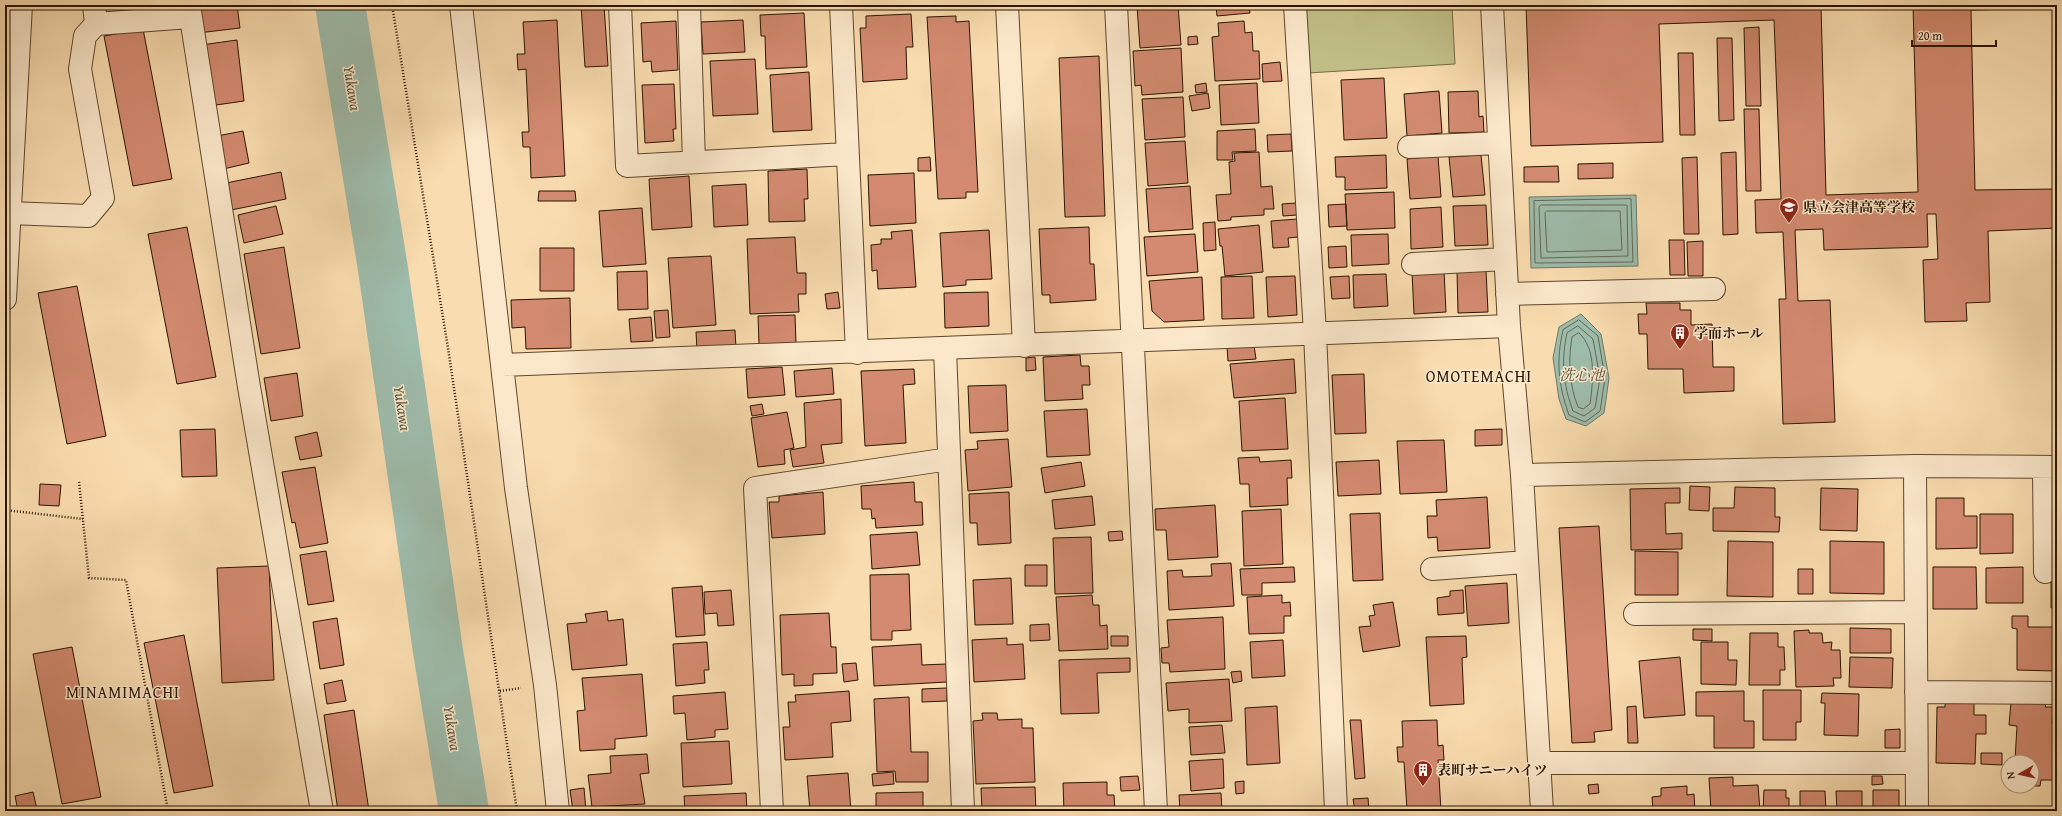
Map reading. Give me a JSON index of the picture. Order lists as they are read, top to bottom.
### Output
{
  "districts": ["OMOTEMACHI", "MINAMIMACHI"],
  "water": ["Yukawa", "洗心池"],
  "places": {
    "school or university": ["県立会津高等学校"],
    "building": ["学而ホール", "表町サニーハイツ"]
  },
  "scale_bar": "20 m",
  "north": "left"
}
